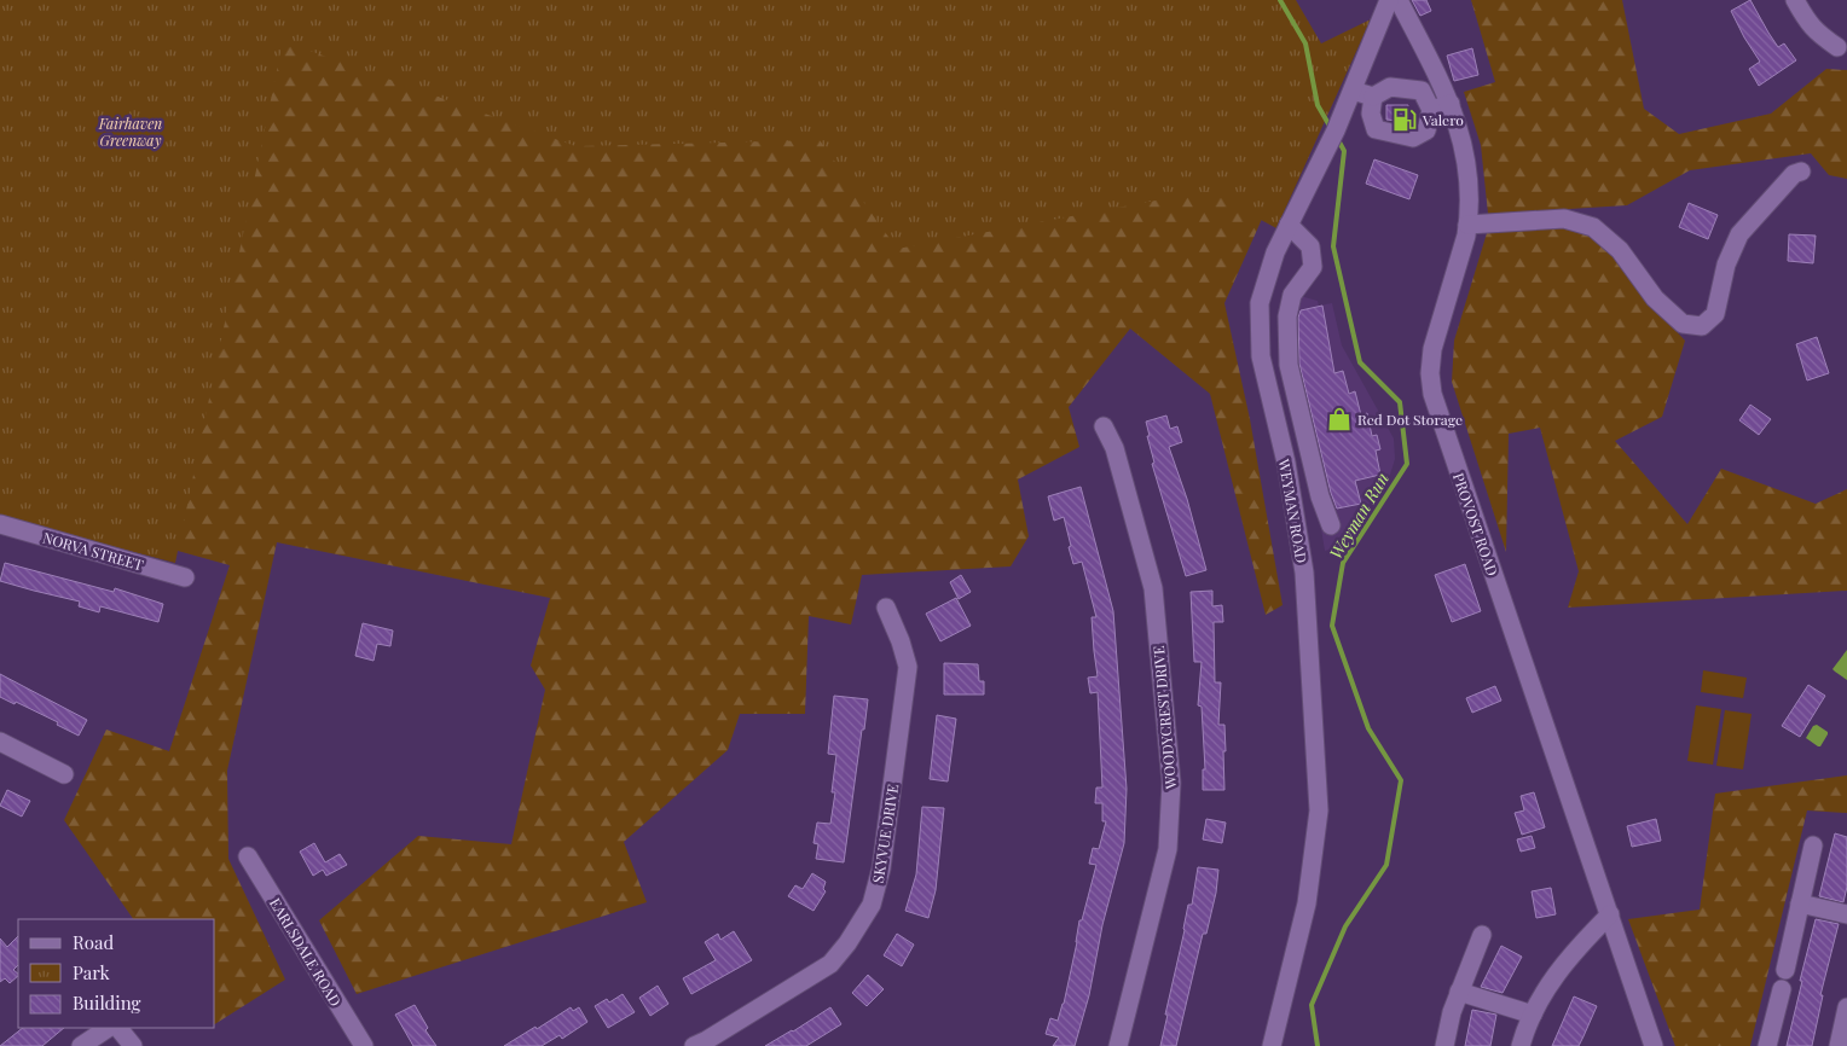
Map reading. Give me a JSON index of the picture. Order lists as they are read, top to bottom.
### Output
{
  "streets": {
    "street": [
      "WEYMAN ROAD",
      "PROVOST ROAD",
      "NORVA STREET",
      "WOODYCREST DRIVE",
      "SKYVUE DRIVE",
      "EARLSDALE ROAD"
    ]
  },
  "water": ["Weyman Run"],
  "parks": ["Fairhaven Greenway"],
  "places": {
    "fuel station": ["Valero"],
    "shop": ["Red Dot Storage"]
  },
  "legend": ["Road", "Park", "Building"]
}
